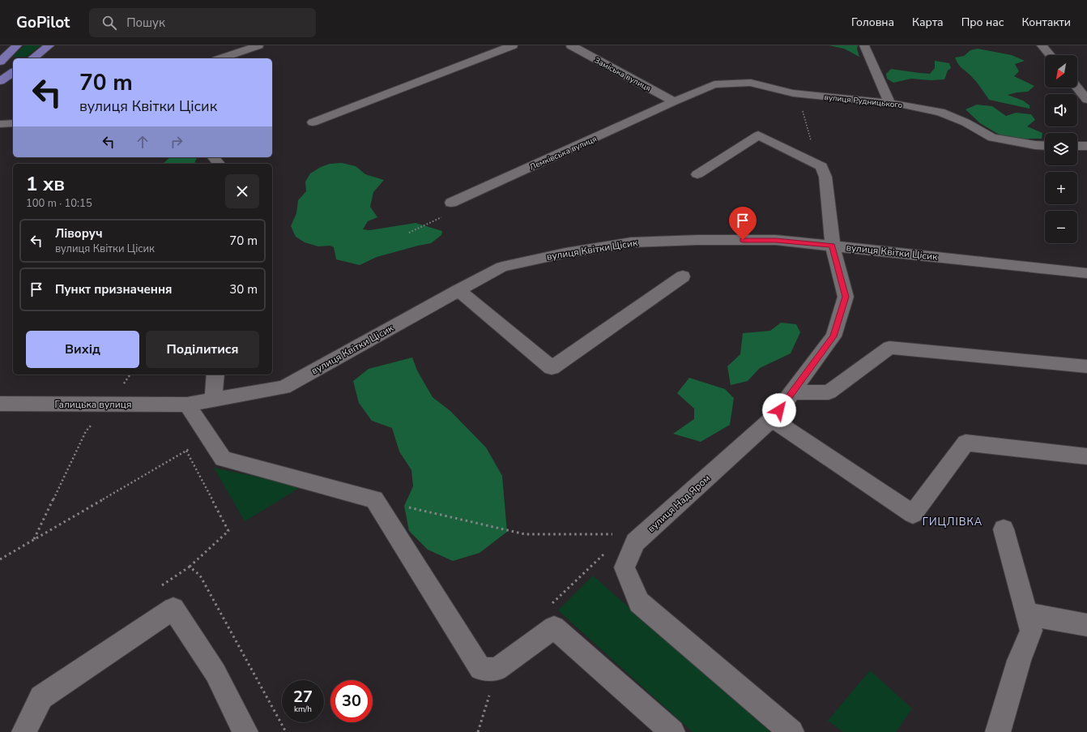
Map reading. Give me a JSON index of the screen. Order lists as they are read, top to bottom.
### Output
{
  "streets": {
    "street": [
      "Заміська вулиця",
      "вулиця Рудницького",
      "Лемківська вулиця",
      "вулиця Квітки Цісик",
      "Галицька вулиця",
      "вулиця Над Яром"
    ]
  },
  "crossings": [
    ["Заміська вулиця", "вулиця Рудницького"],
    ["Заміська вулиця", "Лемківська вулиця"],
    ["вулиця Рудницького", "Лемківська вулиця"],
    ["вулиця Квітки Цісик", "Галицька вулиця"],
    ["вулиця Квітки Цісик", "вулиця Над Яром"]
  ],
  "districts": ["ГИЦЛІВКА"],
  "north": "bottom left",
  "page": {
    "header": "GoPilot",
    "search": "Пошук",
    "nav": [
      "Головна",
      "Карта",
      "Про нас",
      "Контакти"
    ],
    "map_buttons": ["+", "−"],
    "turn": ["70 m", "вулиця Квітки Цісик"],
    "heading": ["1 хв", "100 m · 10:15"],
    "list": [
      {
        "name": "Ліворуч",
        "note": "вулиця Квітки Цісик",
        "value": "70 m"
      },
      {
        "name": "Пункт призначення",
        "value": "30 m"
      }
    ],
    "buttons": ["Вихід", "Поділитися"],
    "speed": "27 km/h",
    "limit": "30"
  }
}
